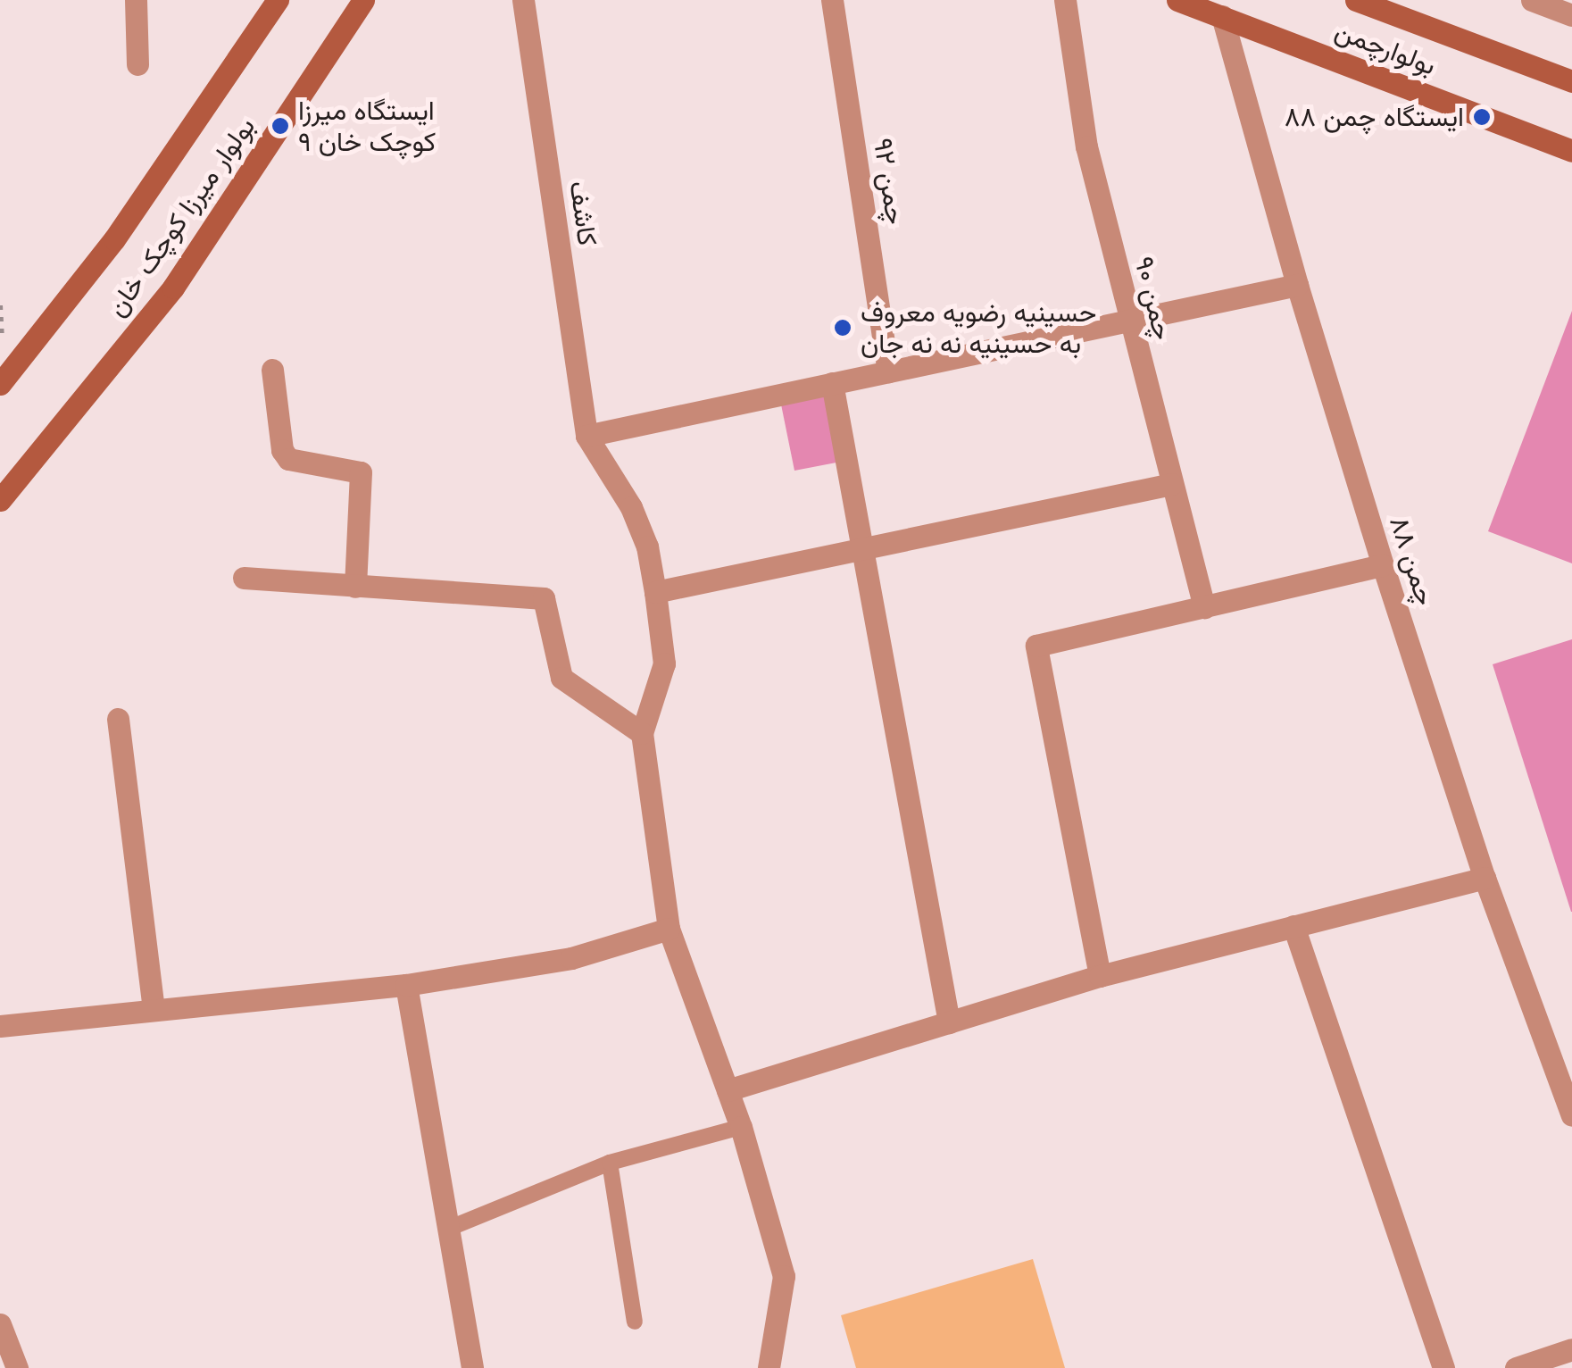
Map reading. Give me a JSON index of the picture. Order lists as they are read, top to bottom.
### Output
{
  "streets": {
    "main road": ["بولوارچمن", "بولوار میرزا کوچک خان"],
    "street": [
      "چمن ۹۲",
      "کاشف",
      "چمن ۹۰",
      "چمن ۸۸"
    ]
  },
  "crossings": [
    ["بولوارچمن", "چمن ۸۸"]
  ],
  "places": ["ایستگاه چمن ۸۸", "ایستگاه میرزا کوچک خان ۹", "حسینیه رضویه معروف به حسینیه نه نه جان"]
}
